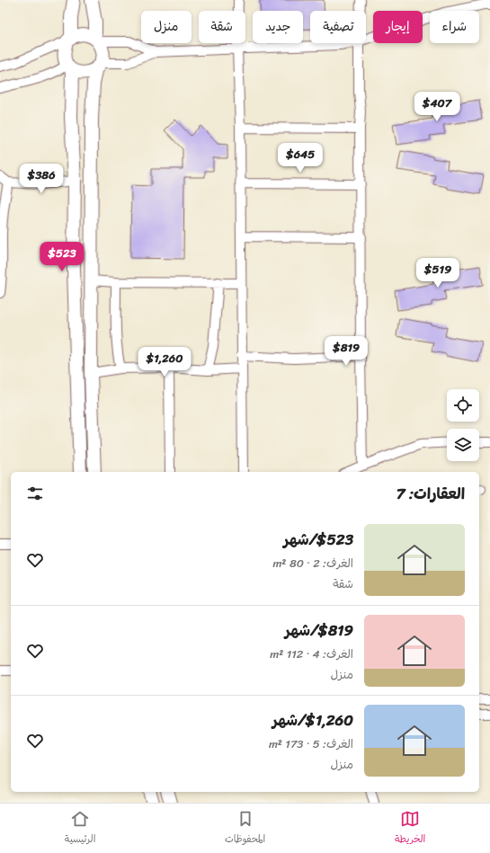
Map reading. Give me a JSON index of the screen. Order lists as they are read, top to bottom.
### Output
{
  "page": {
    "chip": [
      "شراء",
      "إيجار",
      "تصفية",
      "جديد",
      "شقة",
      "منزل"
    ],
    "price": [
      "$407",
      "$645",
      "$386",
      "$523",
      "$519",
      "$819",
      "$1,260"
    ],
    "heading": "العقارات: 7",
    "list": [
      {
        "name": "$523/شهر",
        "note": "الغرف: 2 · 80 m² · شقة"
      },
      {
        "name": "$819/شهر",
        "note": "الغرف: 4 · 112 m² · منزل"
      },
      {
        "name": "$1,260/شهر",
        "note": "الغرف: 5 · 173 m² · منزل"
      }
    ],
    "tabs": ["الخريطة", "المحفوظات", "الرئيسية"]
  }
}
